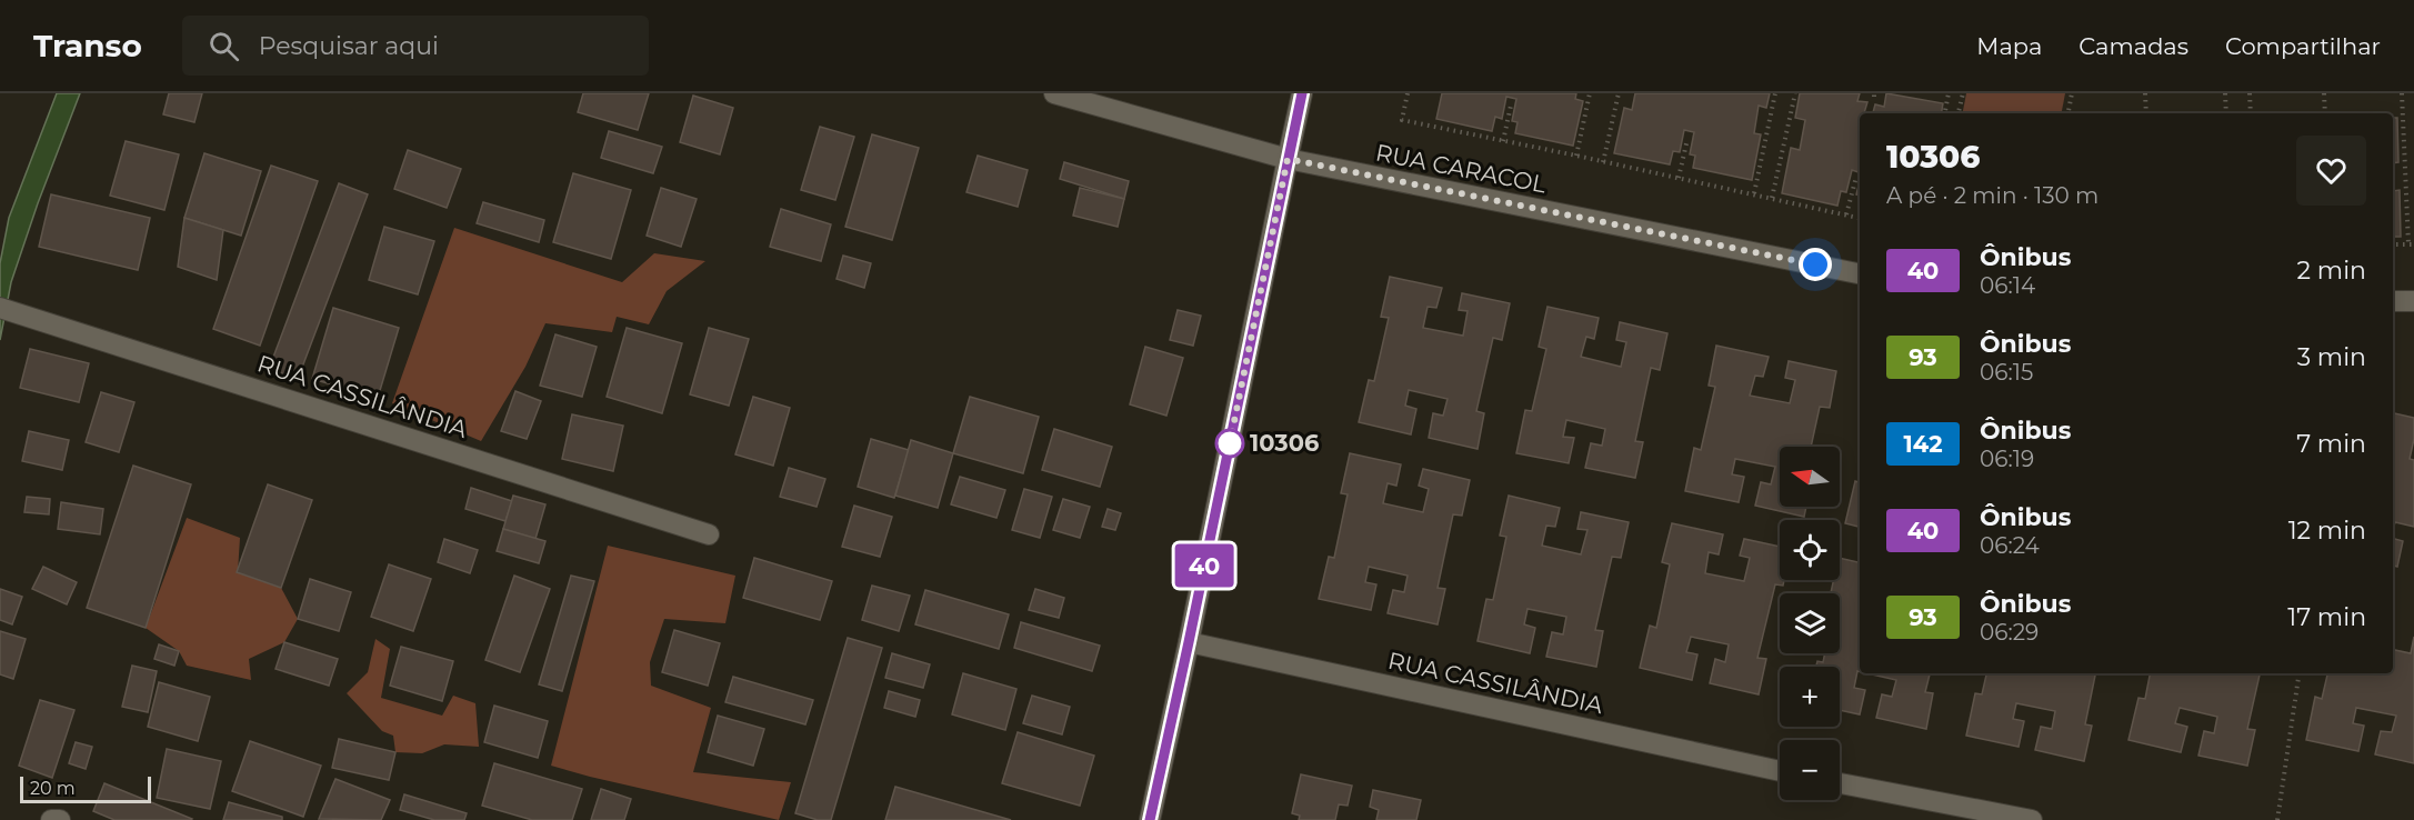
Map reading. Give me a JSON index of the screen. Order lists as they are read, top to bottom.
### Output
{
  "streets": {
    "street": ["RUA CARACOL", "RUA CASSILÂNDIA"]
  },
  "places": ["10306"],
  "lines": ["bus line 40"],
  "scale_bar": "20 m",
  "north": "left",
  "page": {
    "header": "Transo",
    "search": "Pesquisar aqui",
    "nav": ["Mapa", "Camadas", "Compartilhar"],
    "on_map": "40",
    "heading": ["10306", "A pé · 2 min · 130 m"],
    "list": [
      {
        "mark": "40",
        "name": "Ônibus",
        "note": "06:14",
        "value": "2 min"
      },
      {
        "mark": "93",
        "name": "Ônibus",
        "note": "06:15",
        "value": "3 min"
      },
      {
        "mark": "142",
        "name": "Ônibus",
        "note": "06:19",
        "value": "7 min"
      },
      {
        "mark": "40",
        "name": "Ônibus",
        "note": "06:24",
        "value": "12 min"
      },
      {
        "mark": "93",
        "name": "Ônibus",
        "note": "06:29",
        "value": "17 min"
      }
    ],
    "map_buttons": ["+", "−"],
    "scale": "20 m"
  }
}
